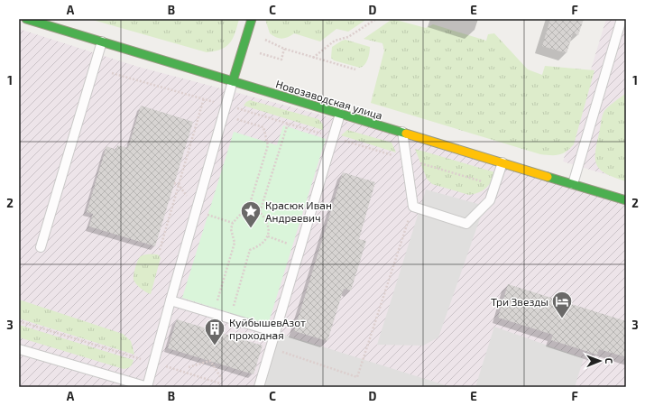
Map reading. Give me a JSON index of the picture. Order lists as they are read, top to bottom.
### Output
{
  "streets": {
    "main road": ["Новозаводская улица"]
  },
  "places": {
    "place": ["Красюк Иван Андреевич"],
    "hotel": ["Три Звезды"],
    "building": ["КуйбышевАзот проходная"]
  },
  "north": "right",
  "grid": {
    "columns": [
      "A",
      "B",
      "C",
      "D",
      "E",
      "F"
    ],
    "rows": ["1", "2", "3"]
  }
}
